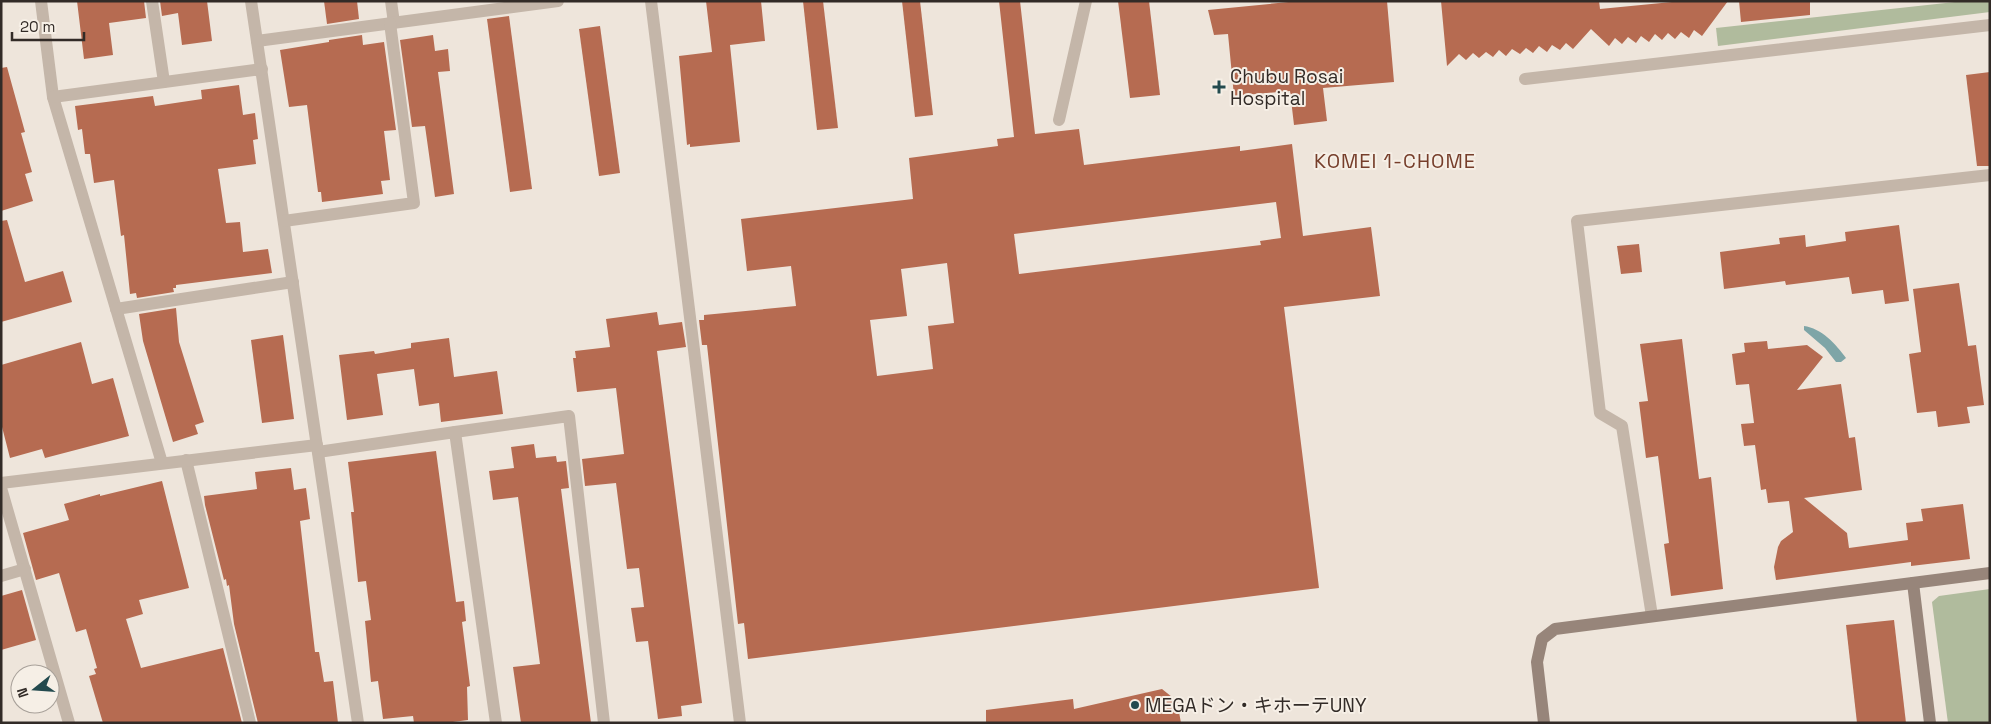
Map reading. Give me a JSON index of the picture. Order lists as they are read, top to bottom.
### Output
{
  "districts": ["KOMEI 1-CHOME"],
  "places": {
    "health": ["Chubu Rosai Hospital"],
    "other": ["MEGAドン・キホーテUNY"]
  },
  "scale_bar": "20 m",
  "north": "left"
}
